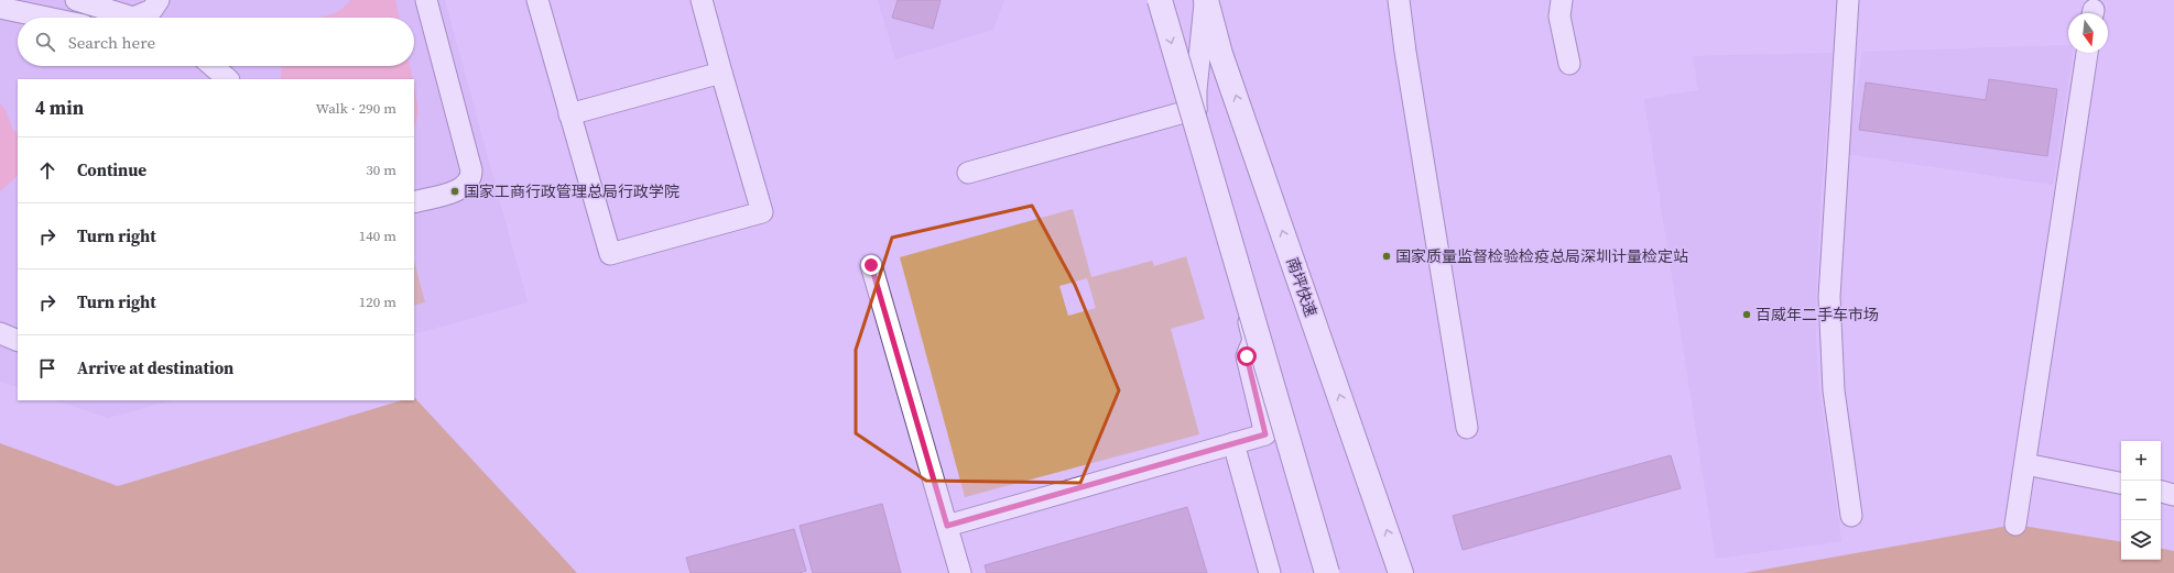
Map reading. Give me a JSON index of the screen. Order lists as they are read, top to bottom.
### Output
{
  "streets": {
    "highway": ["南坪快速"]
  },
  "places": ["国家工商行政管理总局行政学院", "国家质量监督检验检疫总局深圳计量检定站", "百威年二手车市场"],
  "north": "bottom",
  "page": {
    "search": "Search here",
    "heading": ["4 min", "Walk · 290 m"],
    "list": [
      ["Continue", "30 m"],
      ["Turn right", "140 m"],
      ["Turn right", "120 m"],
      "Arrive at destination"
    ],
    "map_buttons": ["+", "−"]
  }
}
